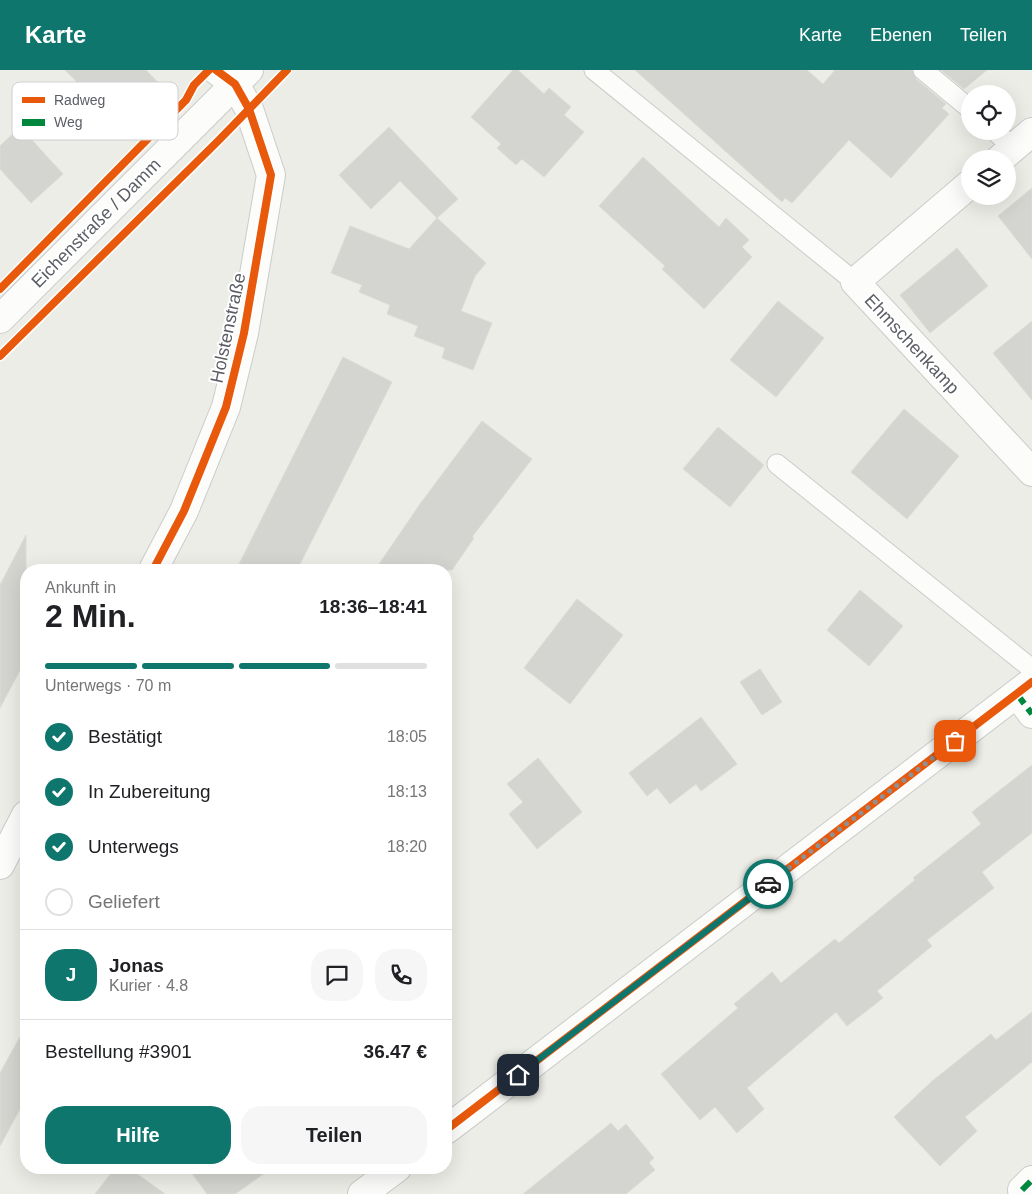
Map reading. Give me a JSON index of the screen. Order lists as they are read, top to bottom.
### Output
{
  "streets": {
    "street": ["Eichenstraße / Damm", "Holstenstraße", "Ehmschenkamp"]
  },
  "crossings": [
    ["Eichenstraße / Damm", "Holstenstraße"]
  ],
  "legend": ["Radweg", "Weg"],
  "page": {
    "header": "Karte",
    "nav": ["Karte", "Ebenen", "Teilen"],
    "heading": ["2 Min.", "Ankunft in", "18:36–18:41"],
    "panel": [
      "Jonas",
      "Kurier · 4.8",
      "Bestellung #3901",
      "36.47 €"
    ],
    "bar": "Unterwegs · 70 m",
    "list": [
      ["Bestätigt", "18:05"],
      ["In Zubereitung", "18:13"],
      ["Unterwegs", "18:20"],
      "Geliefert"
    ],
    "round": "J",
    "buttons": ["Hilfe", "Teilen"]
  }
}
